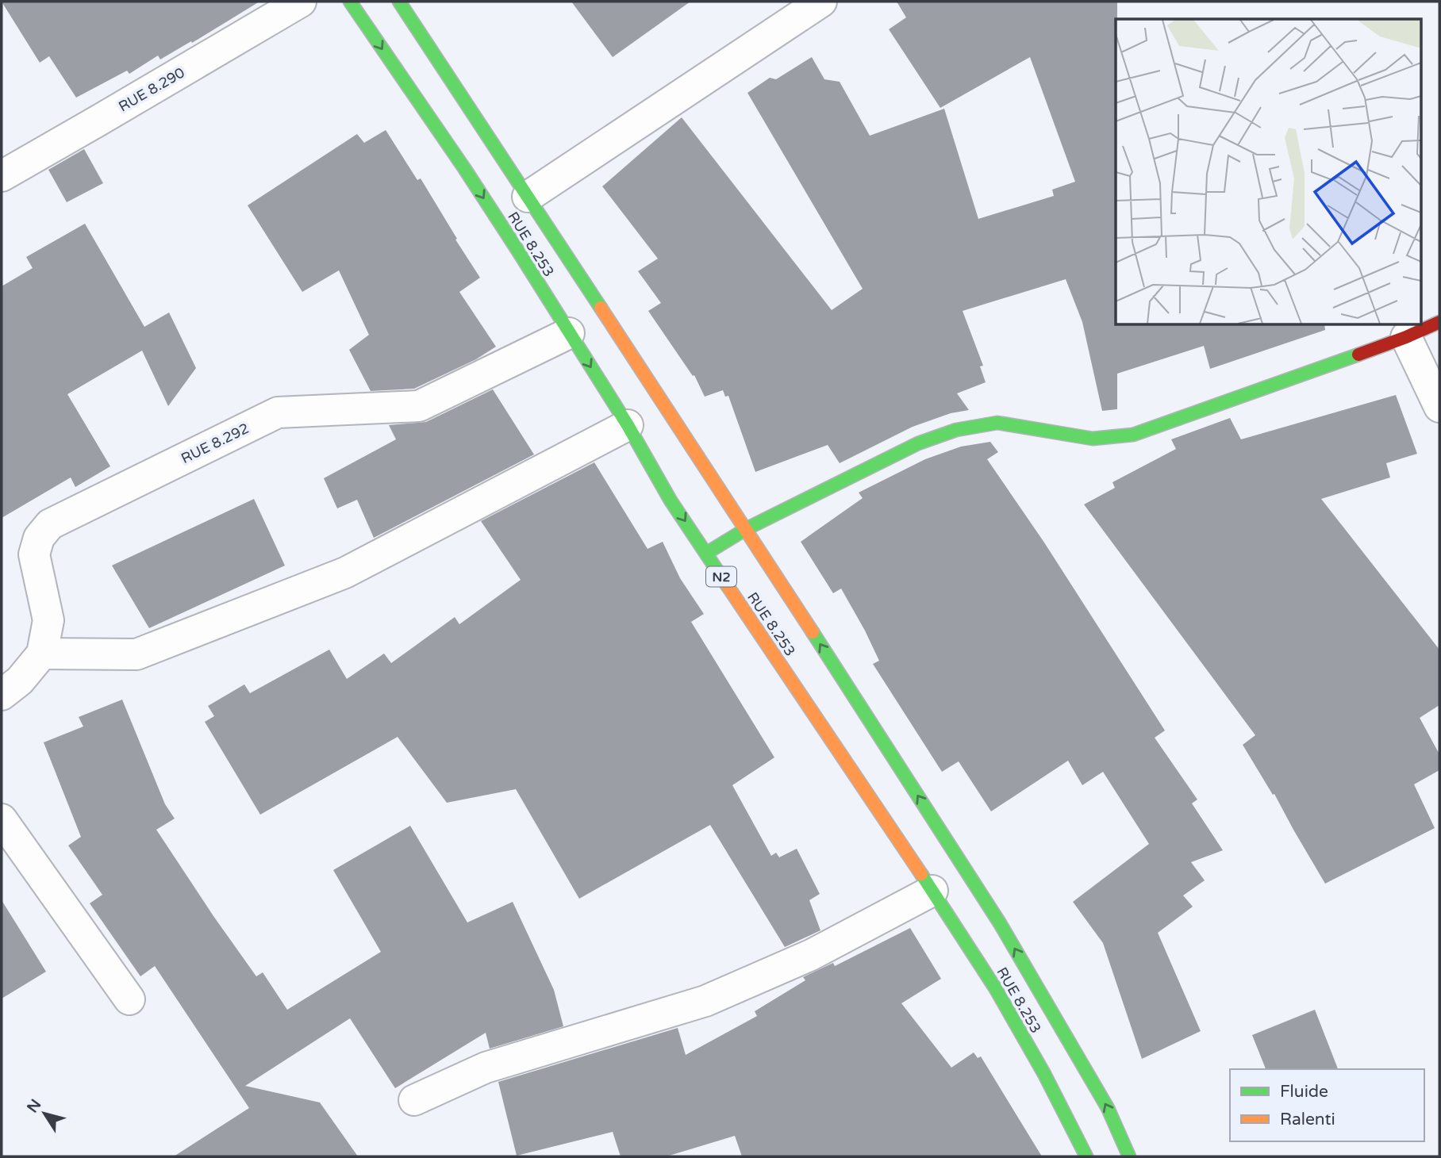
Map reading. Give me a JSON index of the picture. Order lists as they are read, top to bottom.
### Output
{
  "streets": {
    "main road": ["RUE 8.253", "N2"],
    "street": ["RUE 8.290", "RUE 8.292"]
  },
  "crossings": [
    ["RUE 8.253", "RUE 8.292"]
  ],
  "legend": ["Fluide", "Ralenti"],
  "north": "top left"
}
